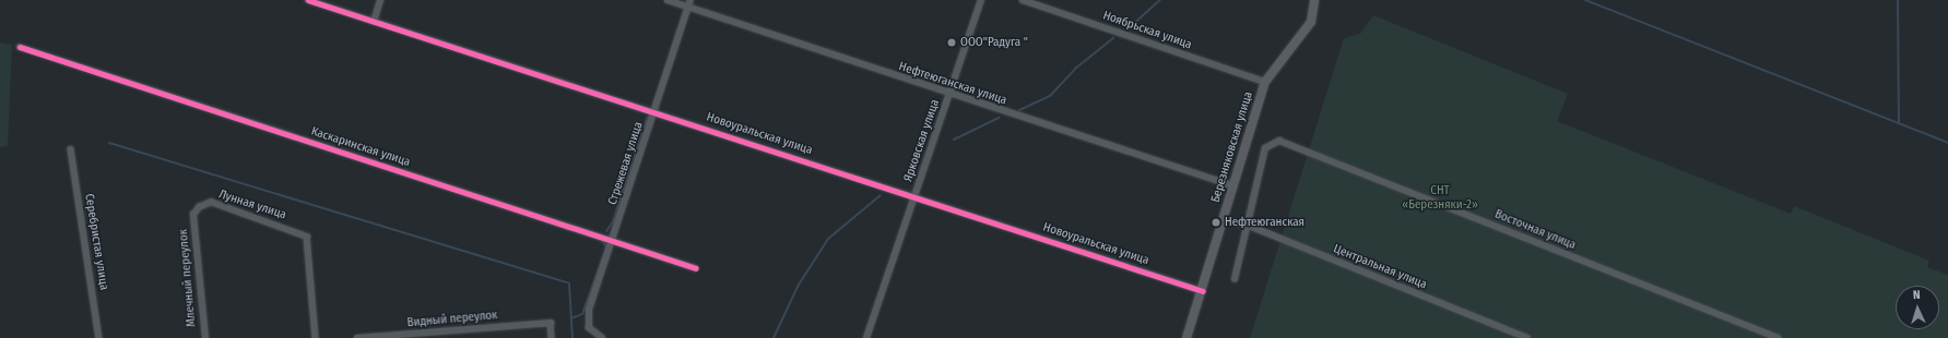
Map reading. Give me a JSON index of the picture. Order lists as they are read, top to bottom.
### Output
{
  "streets": {
    "street": [
      "Ноябрьская улица",
      "Нефтеюганская улица",
      "Новоуральская улица",
      "Ярковская улица",
      "Каскаринская улица",
      "Березняковская улица",
      "Стрежевая улица",
      "Лунная улица",
      "Восточная улица",
      "Серебристая улица",
      "Центральная улица",
      "Млечный переулок",
      "Видный переулок"
    ]
  },
  "crossings": [
    ["Ноябрьская улица", "Березняковская улица"],
    ["Нефтеюганская улица", "Ярковская улица"],
    ["Нефтеюганская улица", "Березняковская улица"],
    ["Нефтеюганская улица", "Стрежевая улица"],
    ["Новоуральская улица", "Ярковская улица"],
    ["Новоуральская улица", "Березняковская улица"],
    ["Новоуральская улица", "Стрежевая улица"],
    ["Каскаринская улица", "Стрежевая улица"],
    ["Березняковская улица", "Центральная улица"],
    ["Лунная улица", "Млечный переулок"],
    ["Восточная улица", "Центральная улица"]
  ],
  "parks": ["СНТ «Березняки-2»"],
  "places": ["ООО\"Радуга \"", "Нефтеюганская"],
  "north": "top"
}
